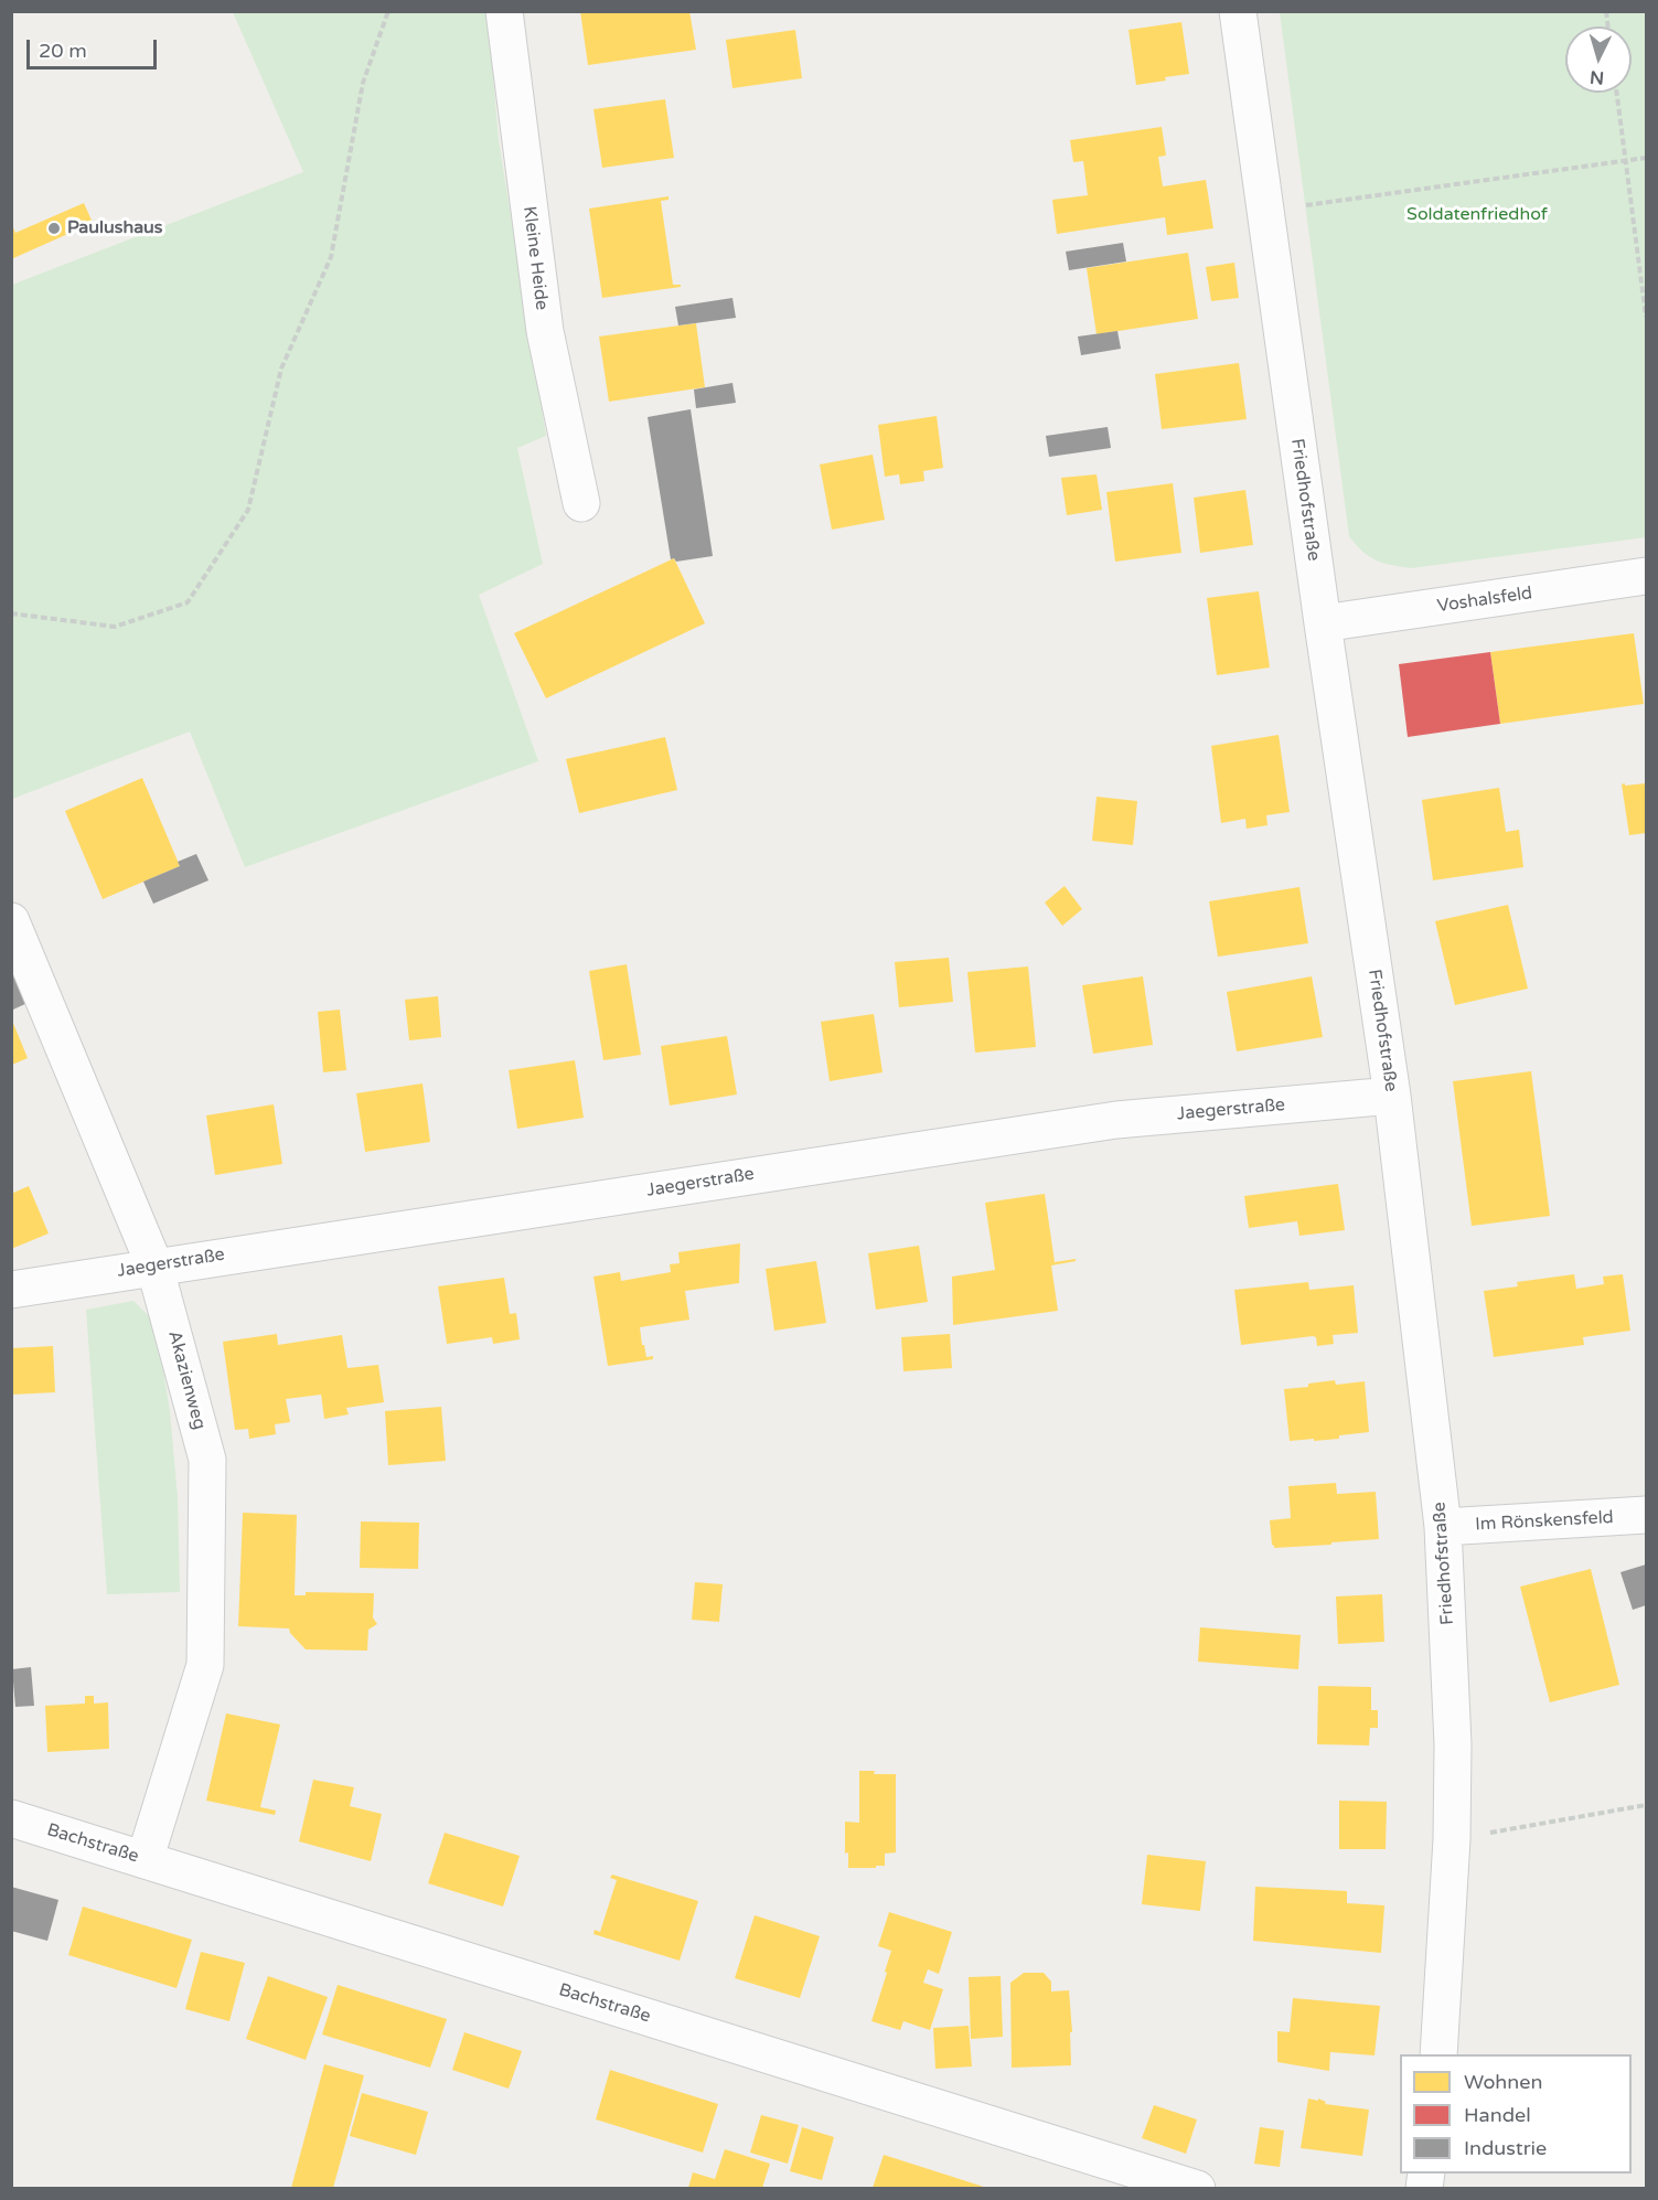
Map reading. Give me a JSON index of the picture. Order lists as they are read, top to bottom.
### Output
{
  "streets": {
    "street": [
      "Kleine Heide",
      "Friedhofstraße",
      "Voshalsfeld",
      "Jaegerstraße",
      "Akazienweg",
      "Im Rönskensfeld",
      "Bachstraße"
    ]
  },
  "crossings": [
    ["Friedhofstraße", "Voshalsfeld"],
    ["Friedhofstraße", "Jaegerstraße"],
    ["Friedhofstraße", "Im Rönskensfeld"],
    ["Jaegerstraße", "Akazienweg"],
    ["Akazienweg", "Bachstraße"]
  ],
  "parks": ["Soldatenfriedhof"],
  "places": ["Paulushaus"],
  "legend": ["Wohnen", "Handel", "Industrie"],
  "scale_bar": "20 m",
  "north": "bottom"
}
